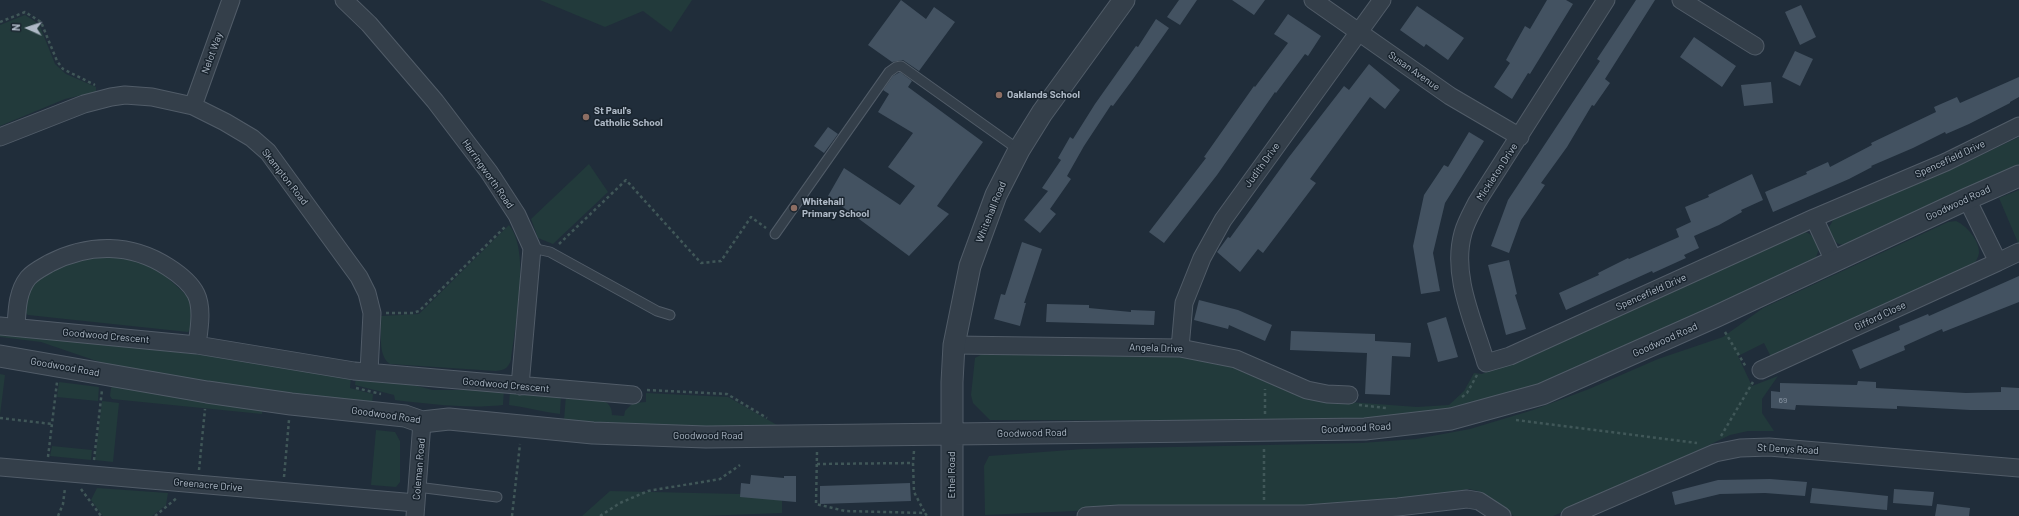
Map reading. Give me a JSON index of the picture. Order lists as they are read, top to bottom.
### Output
{
  "streets": {
    "street": [
      "Nelot Way",
      "Susan Avenue",
      "Spencefield Drive",
      "Judith Drive",
      "Mickleton Drive",
      "Harringworth Road",
      "Skampton Road",
      "Goodwood Road",
      "Whitehall Road",
      "Gifford Close",
      "Goodwood Crescent",
      "Angela Drive",
      "St Denys Road",
      "Coleman Road",
      "Ethel Road",
      "Greenacre Drive"
    ]
  },
  "crossings": [
    ["Nelot Way", "Skampton Road"],
    ["Susan Avenue", "Judith Drive"],
    ["Susan Avenue", "Mickleton Drive"],
    ["Spencefield Drive", "Mickleton Drive"],
    ["Judith Drive", "Angela Drive"],
    ["Skampton Road", "Goodwood Crescent"],
    ["Goodwood Road", "Whitehall Road"],
    ["Goodwood Road", "Coleman Road"],
    ["Goodwood Road", "Ethel Road"],
    ["Whitehall Road", "Angela Drive"],
    ["Whitehall Road", "Ethel Road"],
    ["Coleman Road", "Greenacre Drive"]
  ],
  "places": ["Oaklands School", "St Paul's Catholic School", "Whitehall Primary School"],
  "house_numbers": ["69"],
  "north": "left"
}
